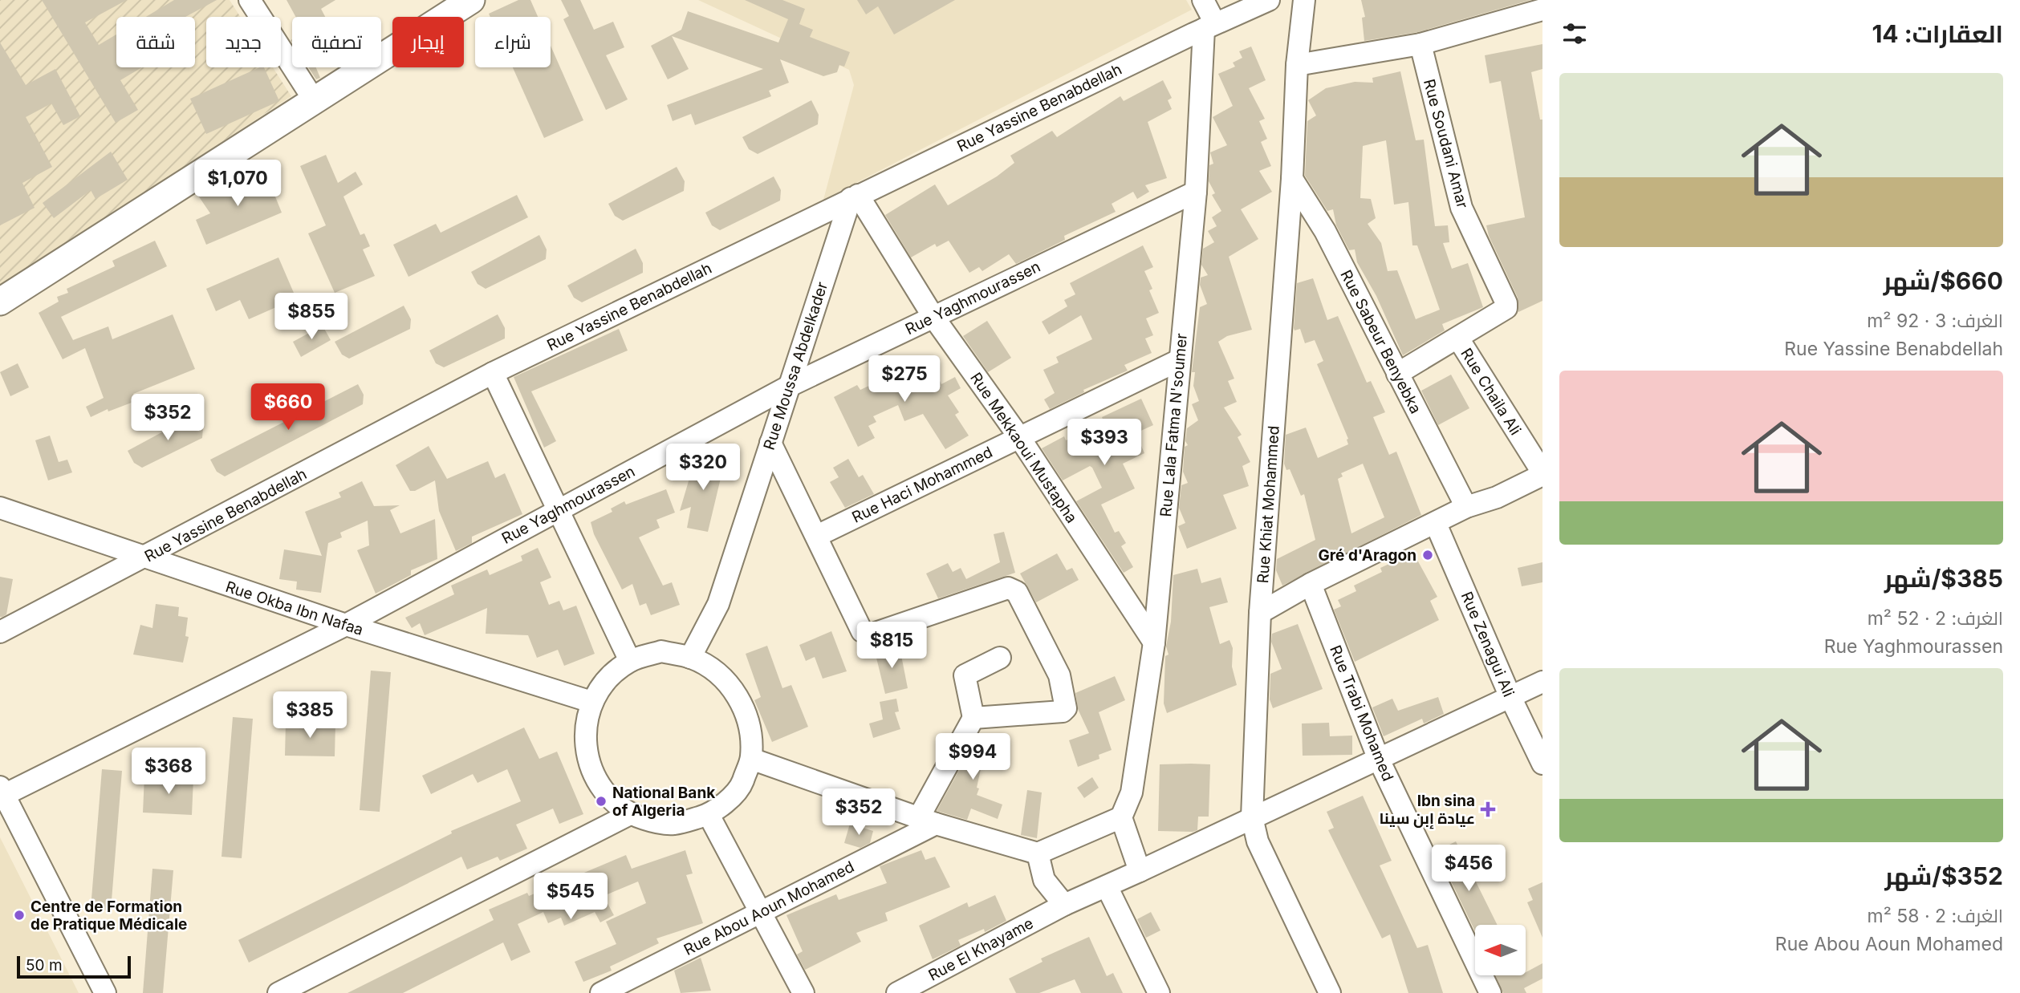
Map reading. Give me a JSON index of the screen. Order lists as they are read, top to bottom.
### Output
{
  "streets": {
    "street": [
      "Rue Yassine Benabdellah",
      "Rue Soudani Amar",
      "Rue Yaghmourassen",
      "Rue Sabeur Benyebka",
      "Rue Moussa Abdelkader",
      "Rue Chaila Ali",
      "Rue Lala Fatma N'soumer",
      "Rue Mekkaoui Mustapha",
      "Rue Haci Mohammed",
      "Rue Khiat Mohammed",
      "Rue Okba Ibn Nafaa",
      "Rue Zenagui Ali",
      "Rue Trabi Mohamed",
      "Rue Abou Aoun Mohamed",
      "Rue El Khayame"
    ]
  },
  "crossings": [
    ["Rue Yassine Benabdellah", "Rue Moussa Abdelkader"],
    ["Rue Yassine Benabdellah", "Rue Lala Fatma N'soumer"],
    ["Rue Yassine Benabdellah", "Rue Mekkaoui Mustapha"],
    ["Rue Yassine Benabdellah", "Rue Okba Ibn Nafaa"],
    ["Rue Soudani Amar", "Rue Sabeur Benyebka"],
    ["Rue Soudani Amar", "Rue Chaila Ali"],
    ["Rue Yaghmourassen", "Rue Moussa Abdelkader"],
    ["Rue Yaghmourassen", "Rue Lala Fatma N'soumer"],
    ["Rue Yaghmourassen", "Rue Mekkaoui Mustapha"],
    ["Rue Yaghmourassen", "Rue Okba Ibn Nafaa"],
    ["Rue Sabeur Benyebka", "Rue Khiat Mohammed"],
    ["Rue Moussa Abdelkader", "Rue Mekkaoui Mustapha"],
    ["Rue Moussa Abdelkader", "Rue Okba Ibn Nafaa"],
    ["Rue Lala Fatma N'soumer", "Rue Mekkaoui Mustapha"],
    ["Rue Lala Fatma N'soumer", "Rue Haci Mohammed"],
    ["Rue Mekkaoui Mustapha", "Rue Haci Mohammed"],
    ["Rue Khiat Mohammed", "Rue El Khayame"],
    ["Rue Zenagui Ali", "Rue El Khayame"],
    ["Rue Trabi Mohamed", "Rue El Khayame"]
  ],
  "places": {
    "other": ["Gré d'Aragon", "National Bank of Algeria", "Centre de Formation de Pratique Médicale"],
    "health": ["Ibn sina عيادة إبن سينا"]
  },
  "scale_bar": "50 m",
  "north": "left",
  "page": {
    "heading": "العقارات: 14",
    "chip": [
      "شراء",
      "إيجار",
      "تصفية",
      "جديد",
      "شقة"
    ],
    "list": [
      {
        "name": "$660/شهر",
        "note": "الغرف: 3 · 92 m² · Rue Yassine Benabdellah"
      },
      {
        "name": "$385/شهر",
        "note": "الغرف: 2 · 52 m² · Rue Yaghmourassen"
      },
      {
        "name": "$352/شهر",
        "note": "الغرف: 2 · 58 m² · Rue Abou Aoun Mohamed"
      }
    ],
    "price": [
      "$1,070",
      "$855",
      "$275",
      "$660",
      "$352",
      "$393",
      "$320",
      "$815",
      "$385",
      "$994",
      "$368",
      "$352",
      "$456",
      "$545"
    ],
    "scale": "50 m"
  }
}
